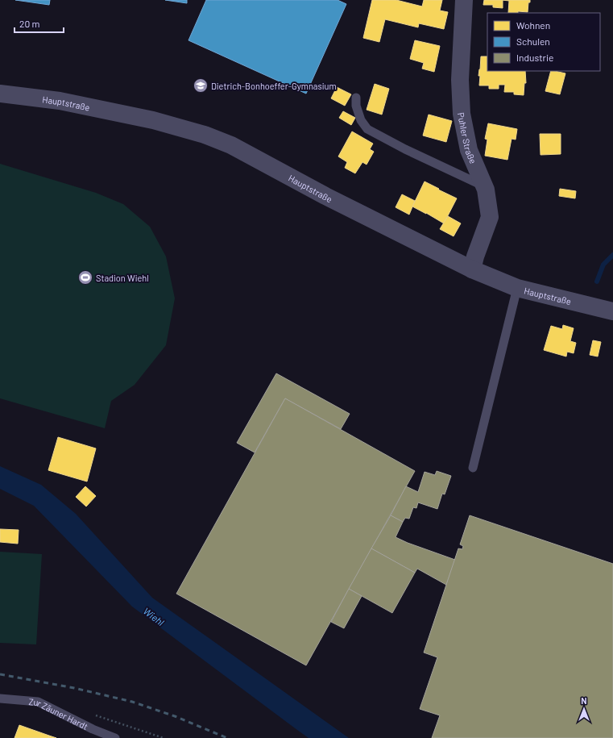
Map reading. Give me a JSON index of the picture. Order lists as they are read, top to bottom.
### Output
{
  "streets": {
    "street": ["Hauptstraße", "Puhler Straße"],
    "lane": ["Zur Zäuner Hardt"]
  },
  "crossings": [
    ["Hauptstraße", "Puhler Straße"]
  ],
  "water": ["Wiehl"],
  "places": {
    "school or university": ["Dietrich-Bonhoeffer-Gymnasium"],
    "sports": ["Stadion Wiehl"]
  },
  "legend": ["Wohnen", "Schulen", "Industrie"],
  "scale_bar": "20 m",
  "north": "top"
}
